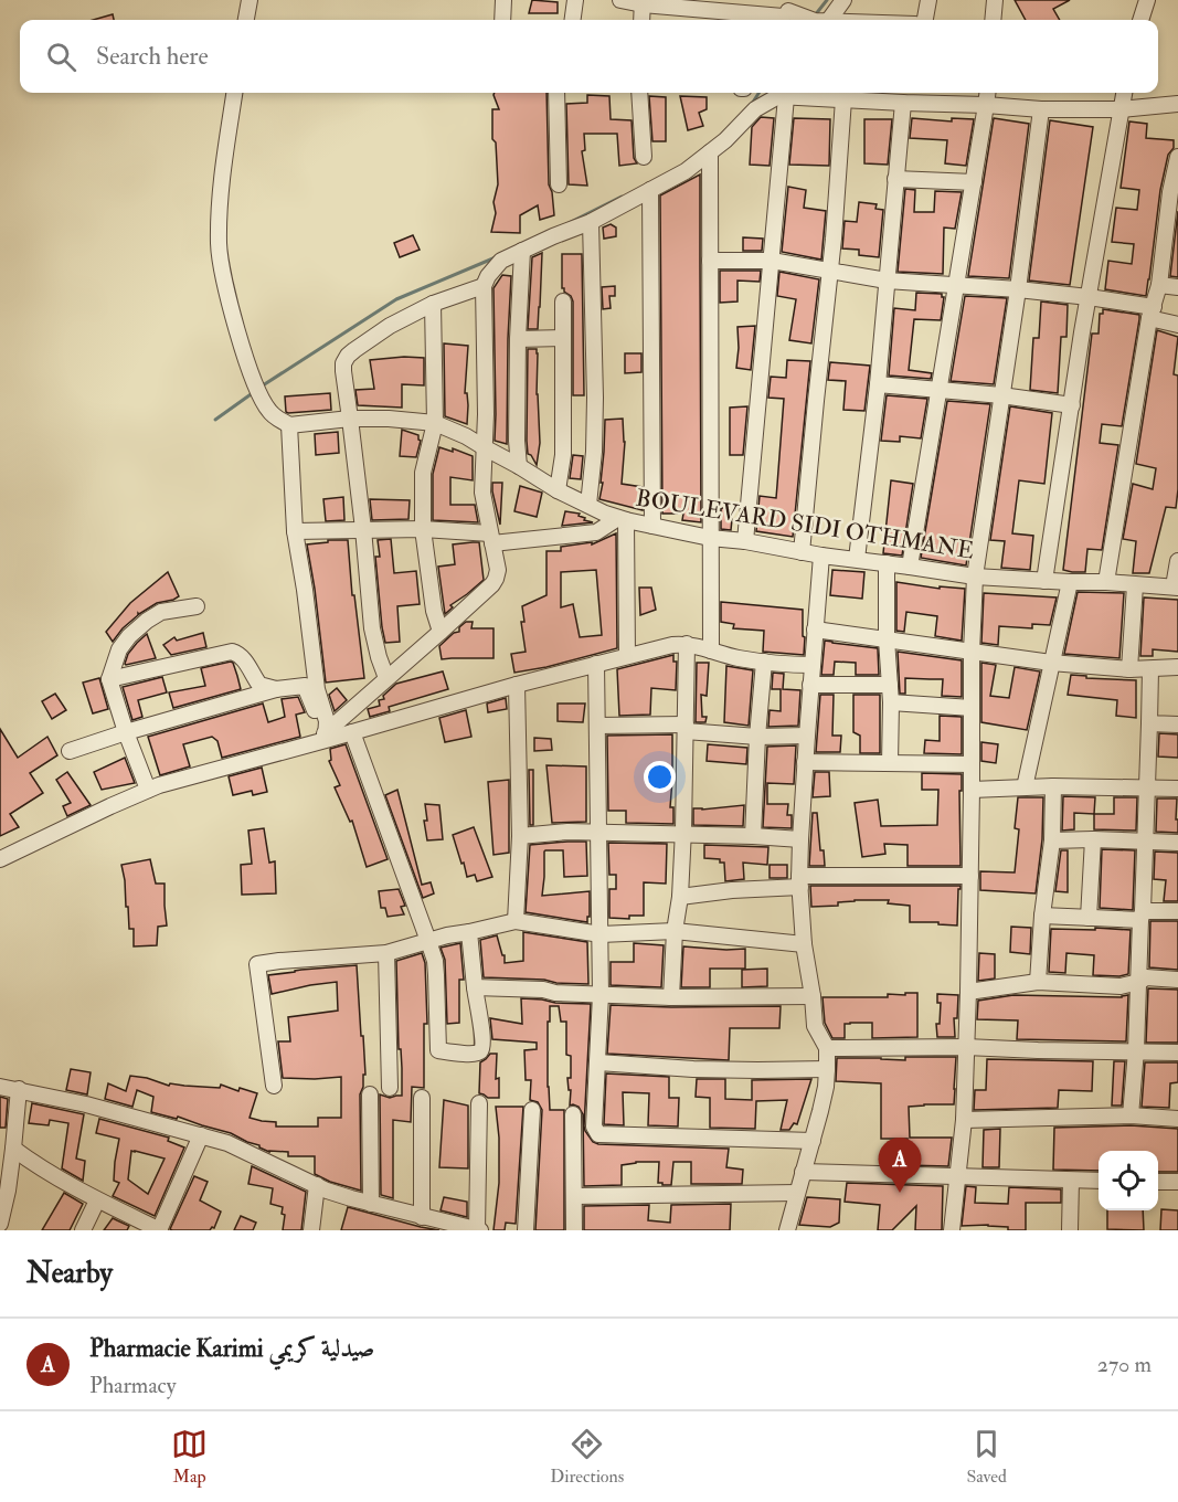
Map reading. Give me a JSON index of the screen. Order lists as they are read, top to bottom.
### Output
{
  "streets": {
    "street": ["BOULEVARD SIDI OTHMANE"]
  },
  "page": {
    "search": "Search here",
    "pins": "A",
    "heading": "Nearby",
    "list": [
      {
        "mark": "A",
        "name": "Pharmacie Karimi صيدلية كريمي",
        "note": "Pharmacy",
        "value": "270 m"
      }
    ],
    "nav": ["Map", "Directions", "Saved"]
  }
}
